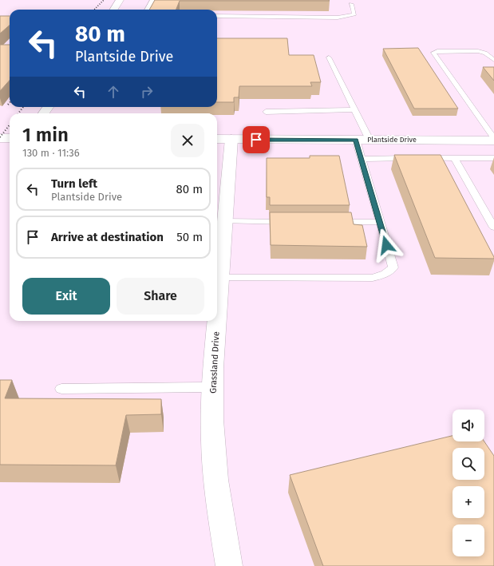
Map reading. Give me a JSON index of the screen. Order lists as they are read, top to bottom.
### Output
{
  "streets": {
    "street": ["Plantside Drive", "Grassland Drive"]
  },
  "crossings": [
    ["Plantside Drive", "Grassland Drive"]
  ],
  "page": {
    "turn": ["80 m", "Plantside Drive"],
    "heading": ["1 min", "130 m · 11:36"],
    "list": [
      {
        "name": "Turn left",
        "note": "Plantside Drive",
        "value": "80 m"
      },
      {
        "name": "Arrive at destination",
        "value": "50 m"
      }
    ],
    "buttons": ["Exit", "Share"],
    "map_buttons": ["+", "−"]
  }
}
